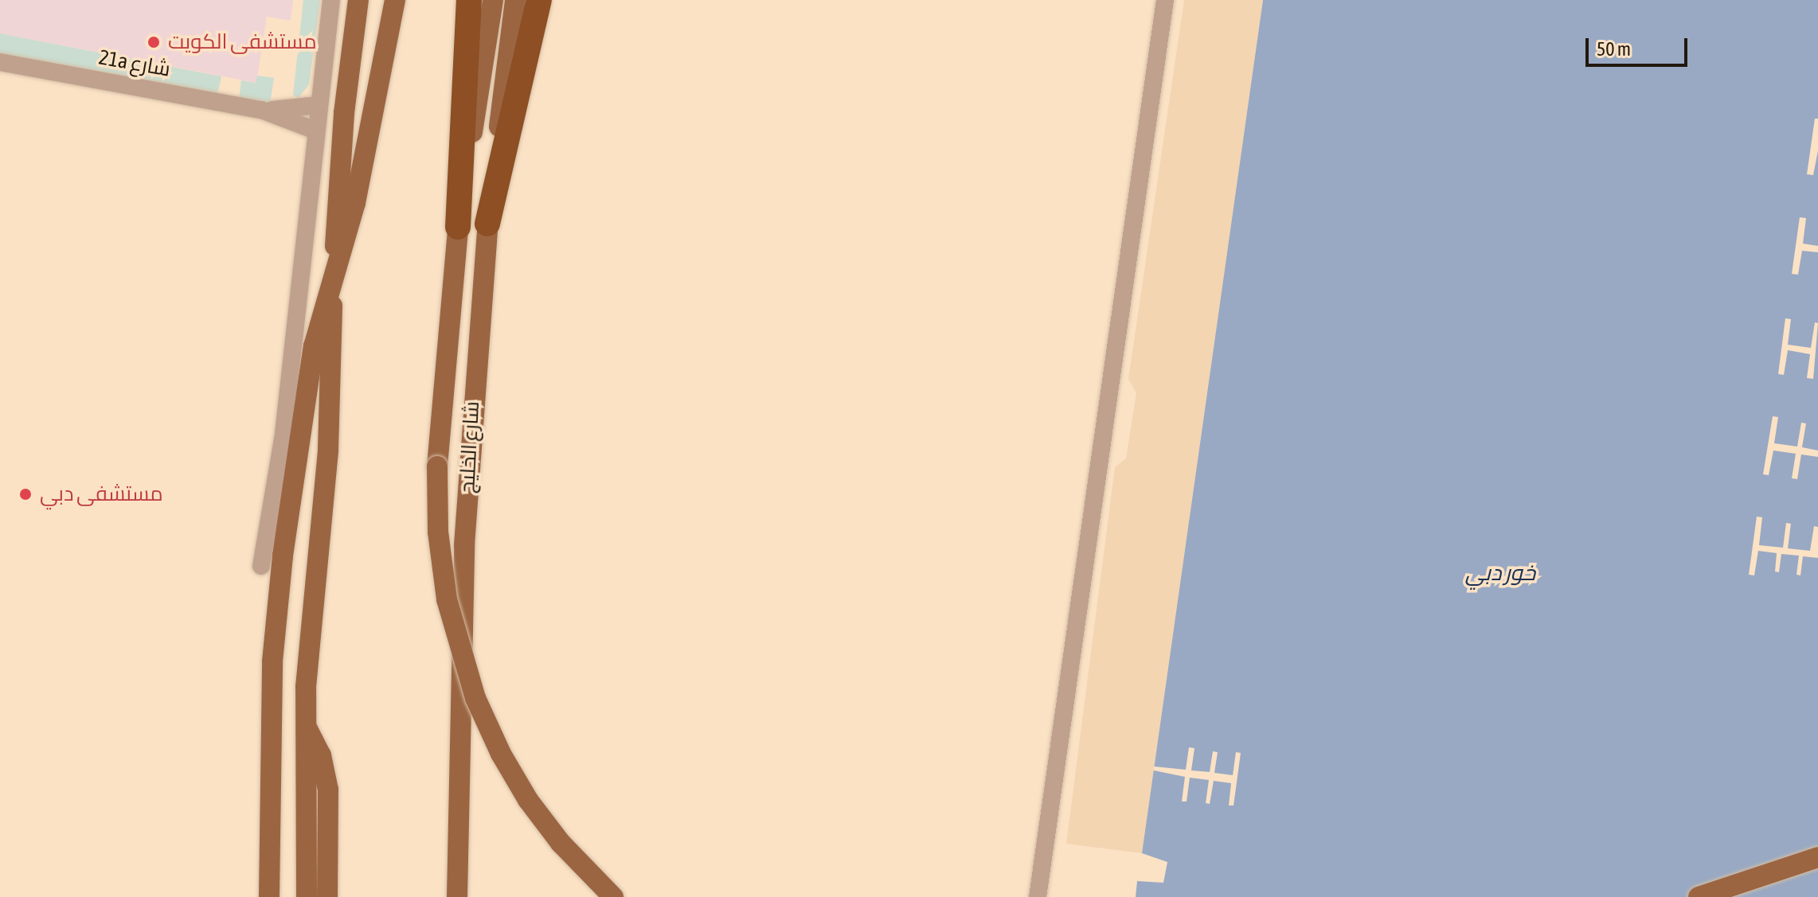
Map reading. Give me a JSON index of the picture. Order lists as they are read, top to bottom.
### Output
{
  "streets": {
    "main road": ["شارع الخليج"],
    "street": ["21a شارع"]
  },
  "water": ["خور دبي"],
  "places": ["مستشفى الكويت", "مستشفى دبي"],
  "scale_bar": "50 m"
}
